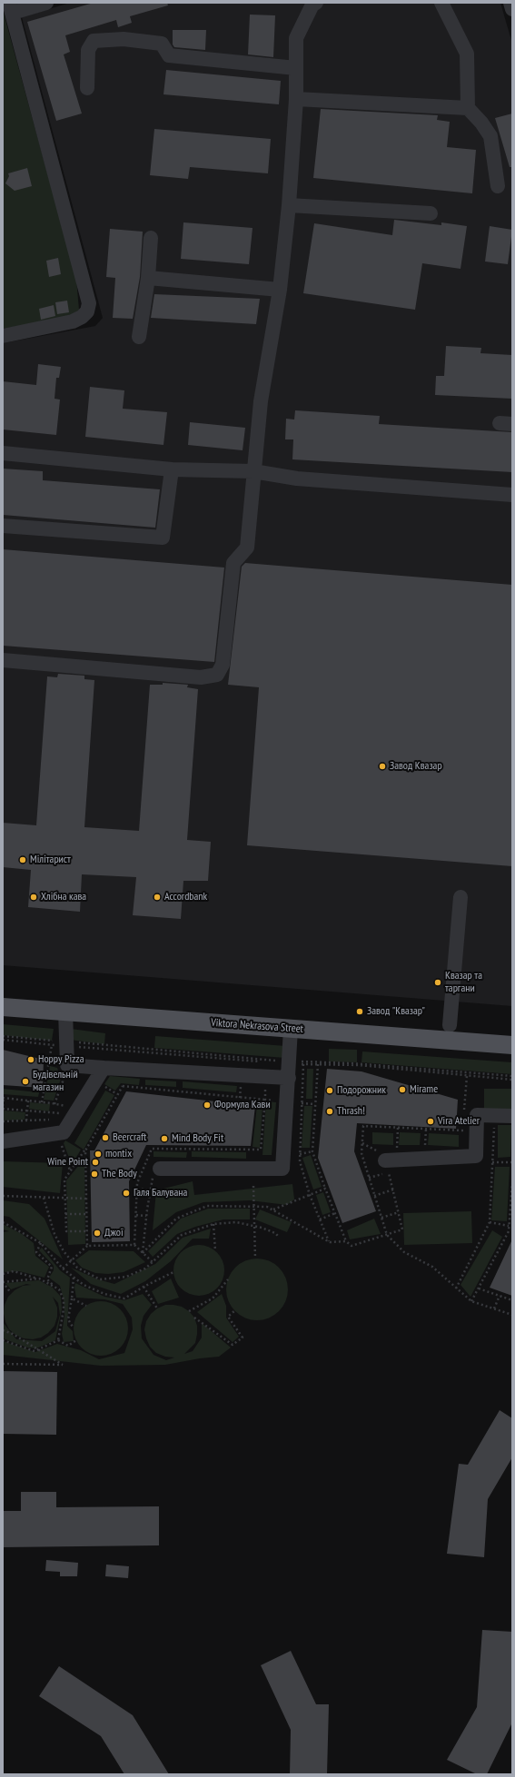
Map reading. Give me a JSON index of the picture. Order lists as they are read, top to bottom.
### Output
{
  "streets": {
    "main road": ["Viktora Nekrasova Street"]
  },
  "places": [
    "Завод Квазар",
    "Мілітарист",
    "Хлібна кава",
    "Accordbank",
    "Квазар та таргани",
    "Завод \"Квазар\"",
    "Hoppy Pizza",
    "Будівельній магазин",
    "Mirame",
    "Подорожник",
    "Формула Кави",
    "Thrash!",
    "Vira Atelier",
    "Beercraft",
    "Mind Body Fit",
    "montix",
    "Wine Point",
    "The Body",
    "Галя Балувана",
    "Джої"
  ]
}
